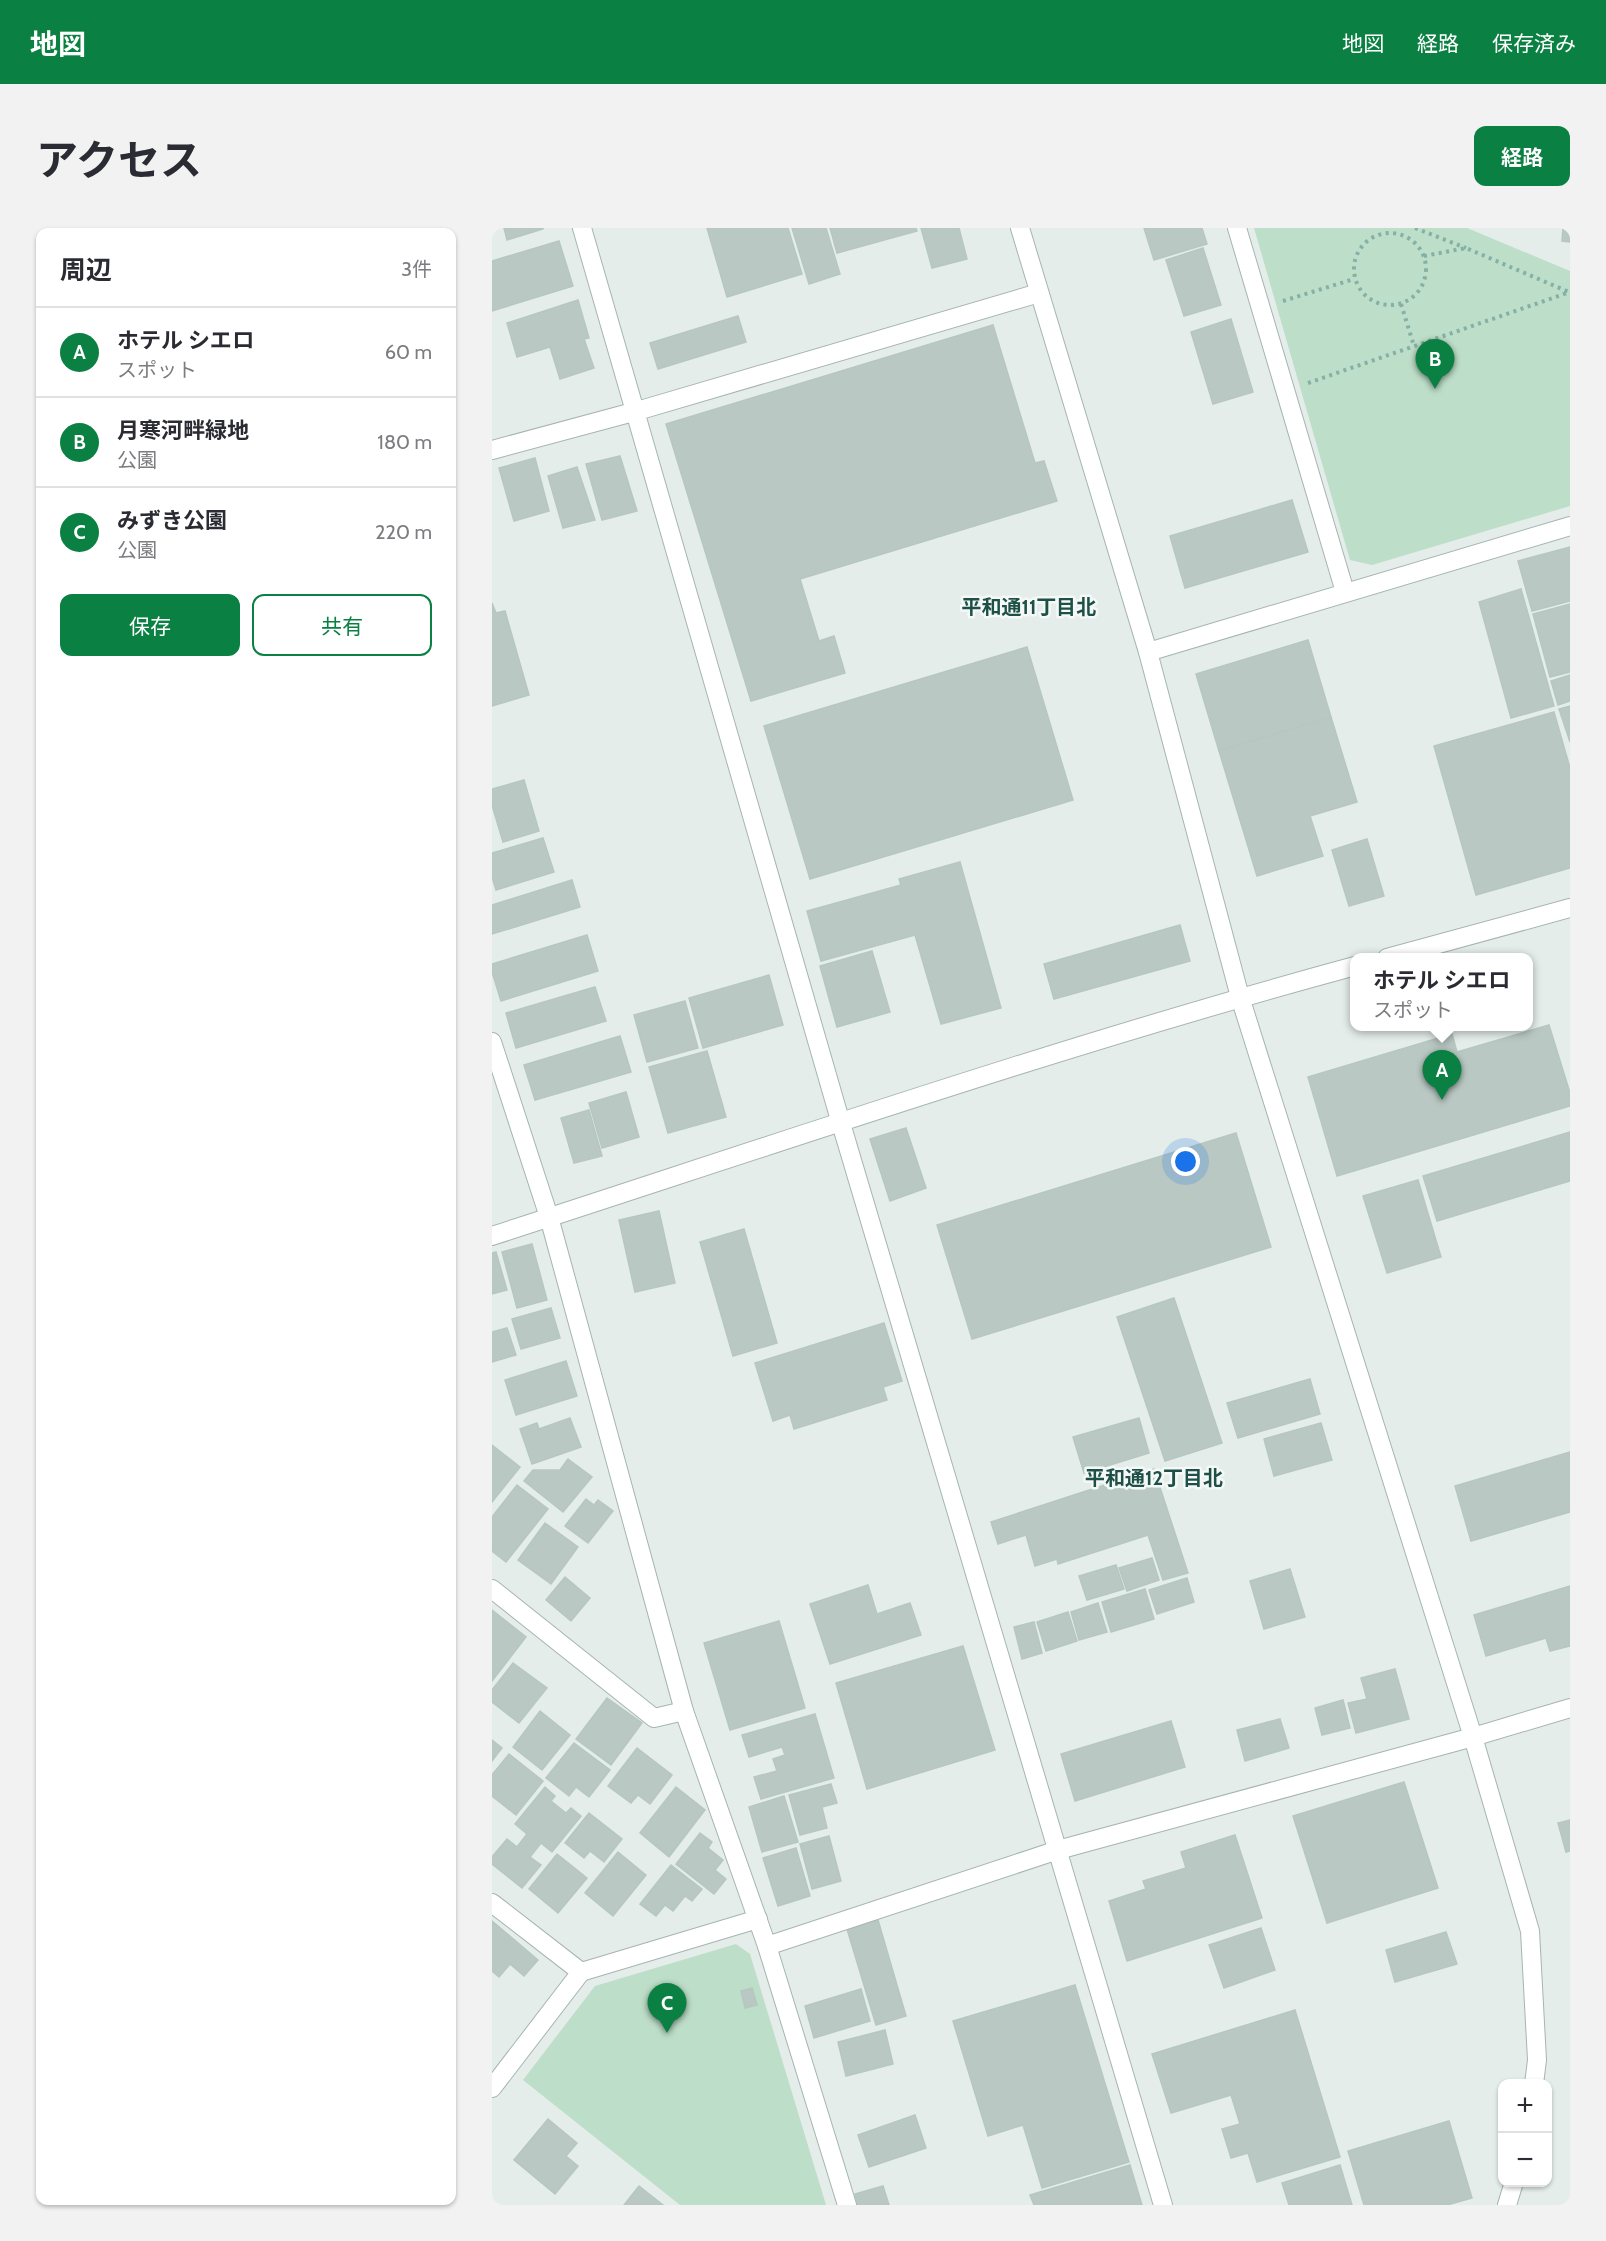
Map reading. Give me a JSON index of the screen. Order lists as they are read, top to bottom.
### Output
{
  "districts": ["平和通11丁目北", "平和通12丁目北"],
  "page": {
    "header": "地図",
    "nav": ["地図", "経路", "保存済み"],
    "title": "アクセス",
    "buttons": [
      "経路",
      ["保存", "共有"]
    ],
    "heading": ["周辺", "3件"],
    "list": [
      {
        "mark": "A",
        "name": "ホテル シエロ",
        "note": "スポット",
        "value": "60 m"
      },
      {
        "mark": "B",
        "name": "月寒河畔緑地",
        "note": "公園",
        "value": "180 m"
      },
      {
        "mark": "C",
        "name": "みずき公園",
        "note": "公園",
        "value": "220 m"
      }
    ],
    "pins": ["B", "A", "C"],
    "popup": ["ホテル シエロ", "スポット"],
    "map_buttons": ["+", "−"]
  }
}
